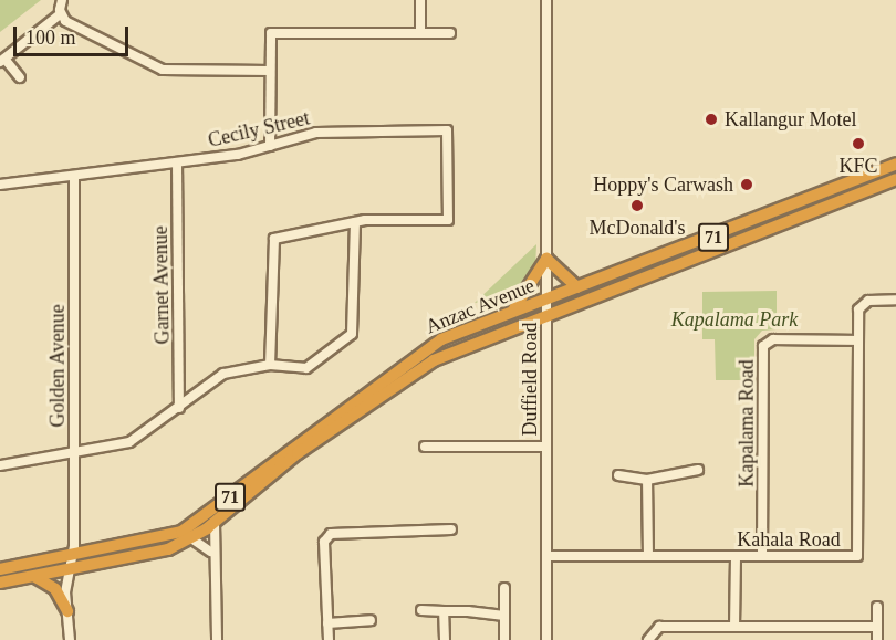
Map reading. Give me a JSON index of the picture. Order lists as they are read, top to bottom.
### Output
{
  "streets": {
    "highway": ["71", "Anzac Avenue"],
    "street": [
      "Cecily Street",
      "Garnet Avenue",
      "Golden Avenue",
      "Duffield Road",
      "Kapalama Road",
      "Kahala Road"
    ]
  },
  "crossings": [
    ["Cecily Street", "Garnet Avenue"],
    ["Cecily Street", "Golden Avenue"],
    ["Anzac Avenue", "Golden Avenue"],
    ["Anzac Avenue", "Duffield Road"],
    ["Duffield Road", "Kahala Road"],
    ["Kapalama Road", "Kahala Road"]
  ],
  "parks": ["Kapalama Park"],
  "places": [
    "Kallangur Motel",
    "KFC",
    "Hoppy's Carwash",
    "McDonald's"
  ],
  "scale_bar": "100 m"
}
